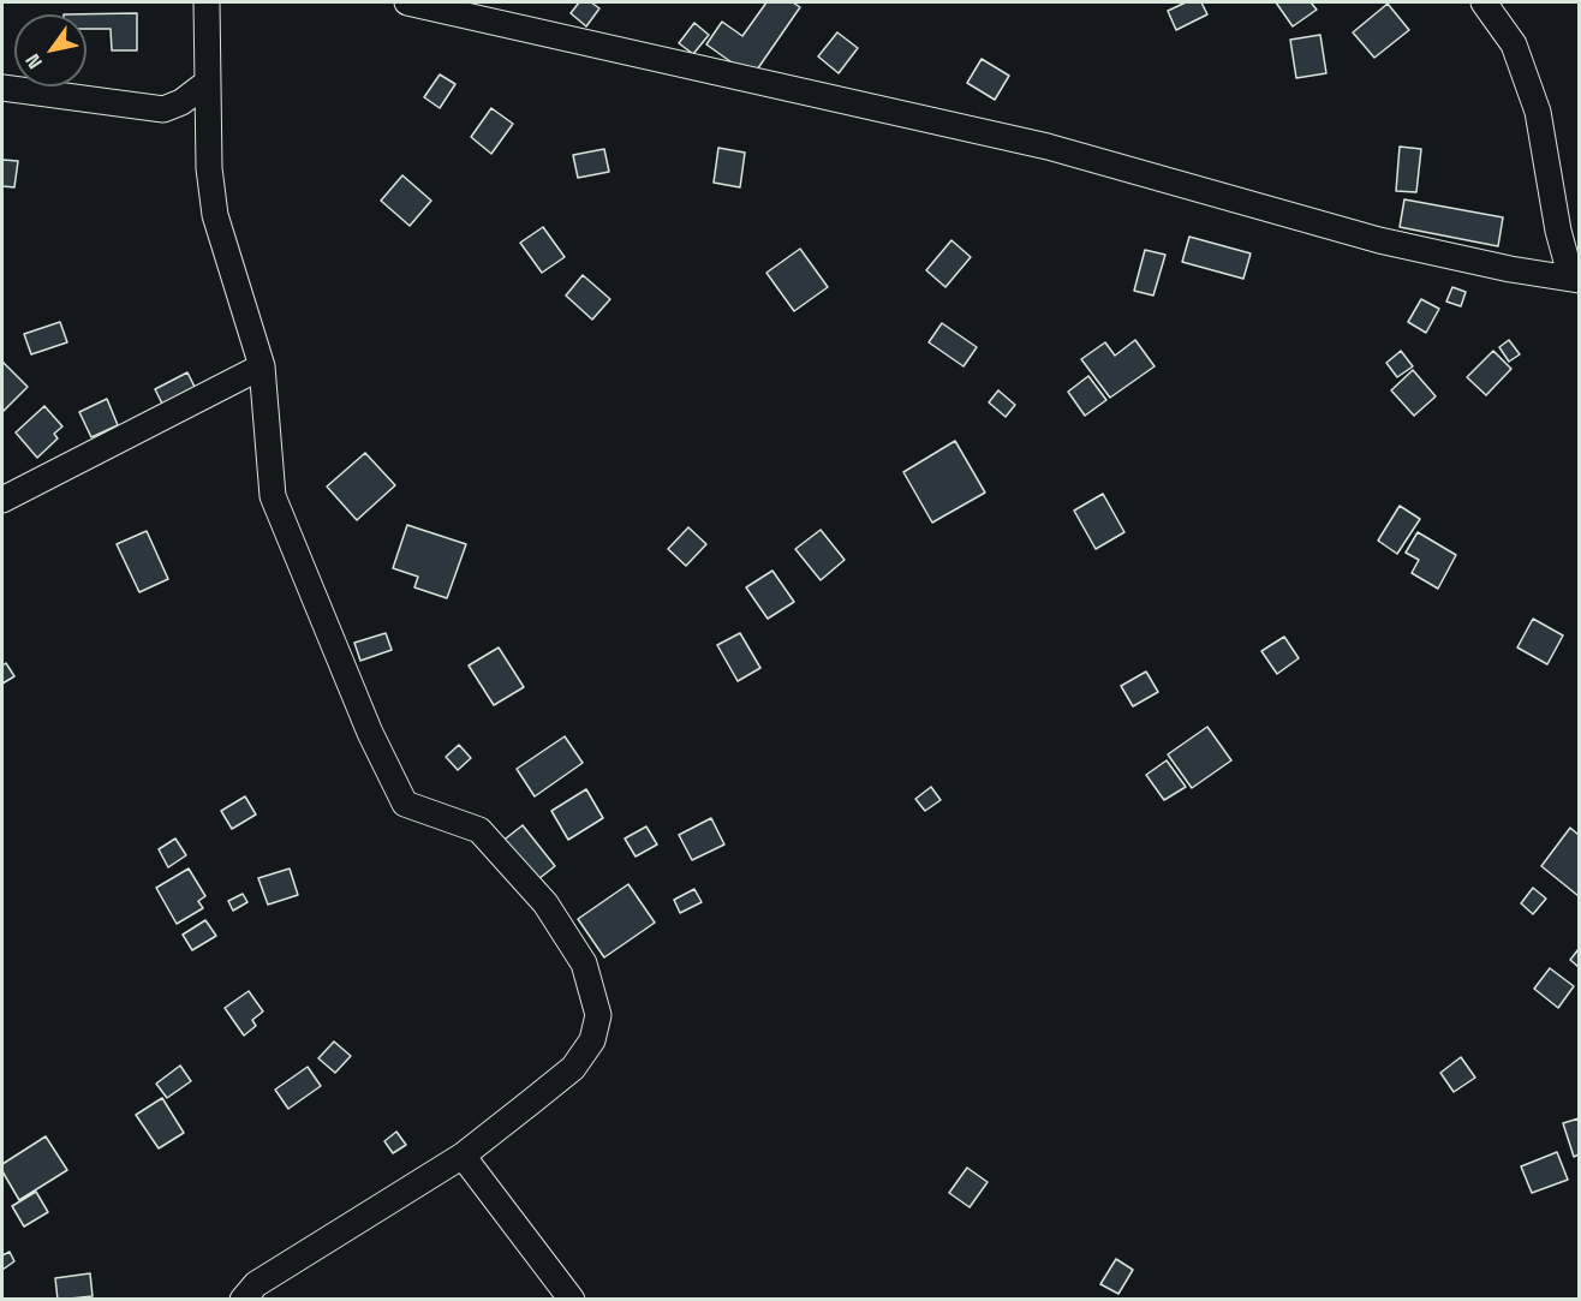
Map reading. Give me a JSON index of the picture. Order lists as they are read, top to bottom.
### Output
{
  "north": "bottom left"
}
